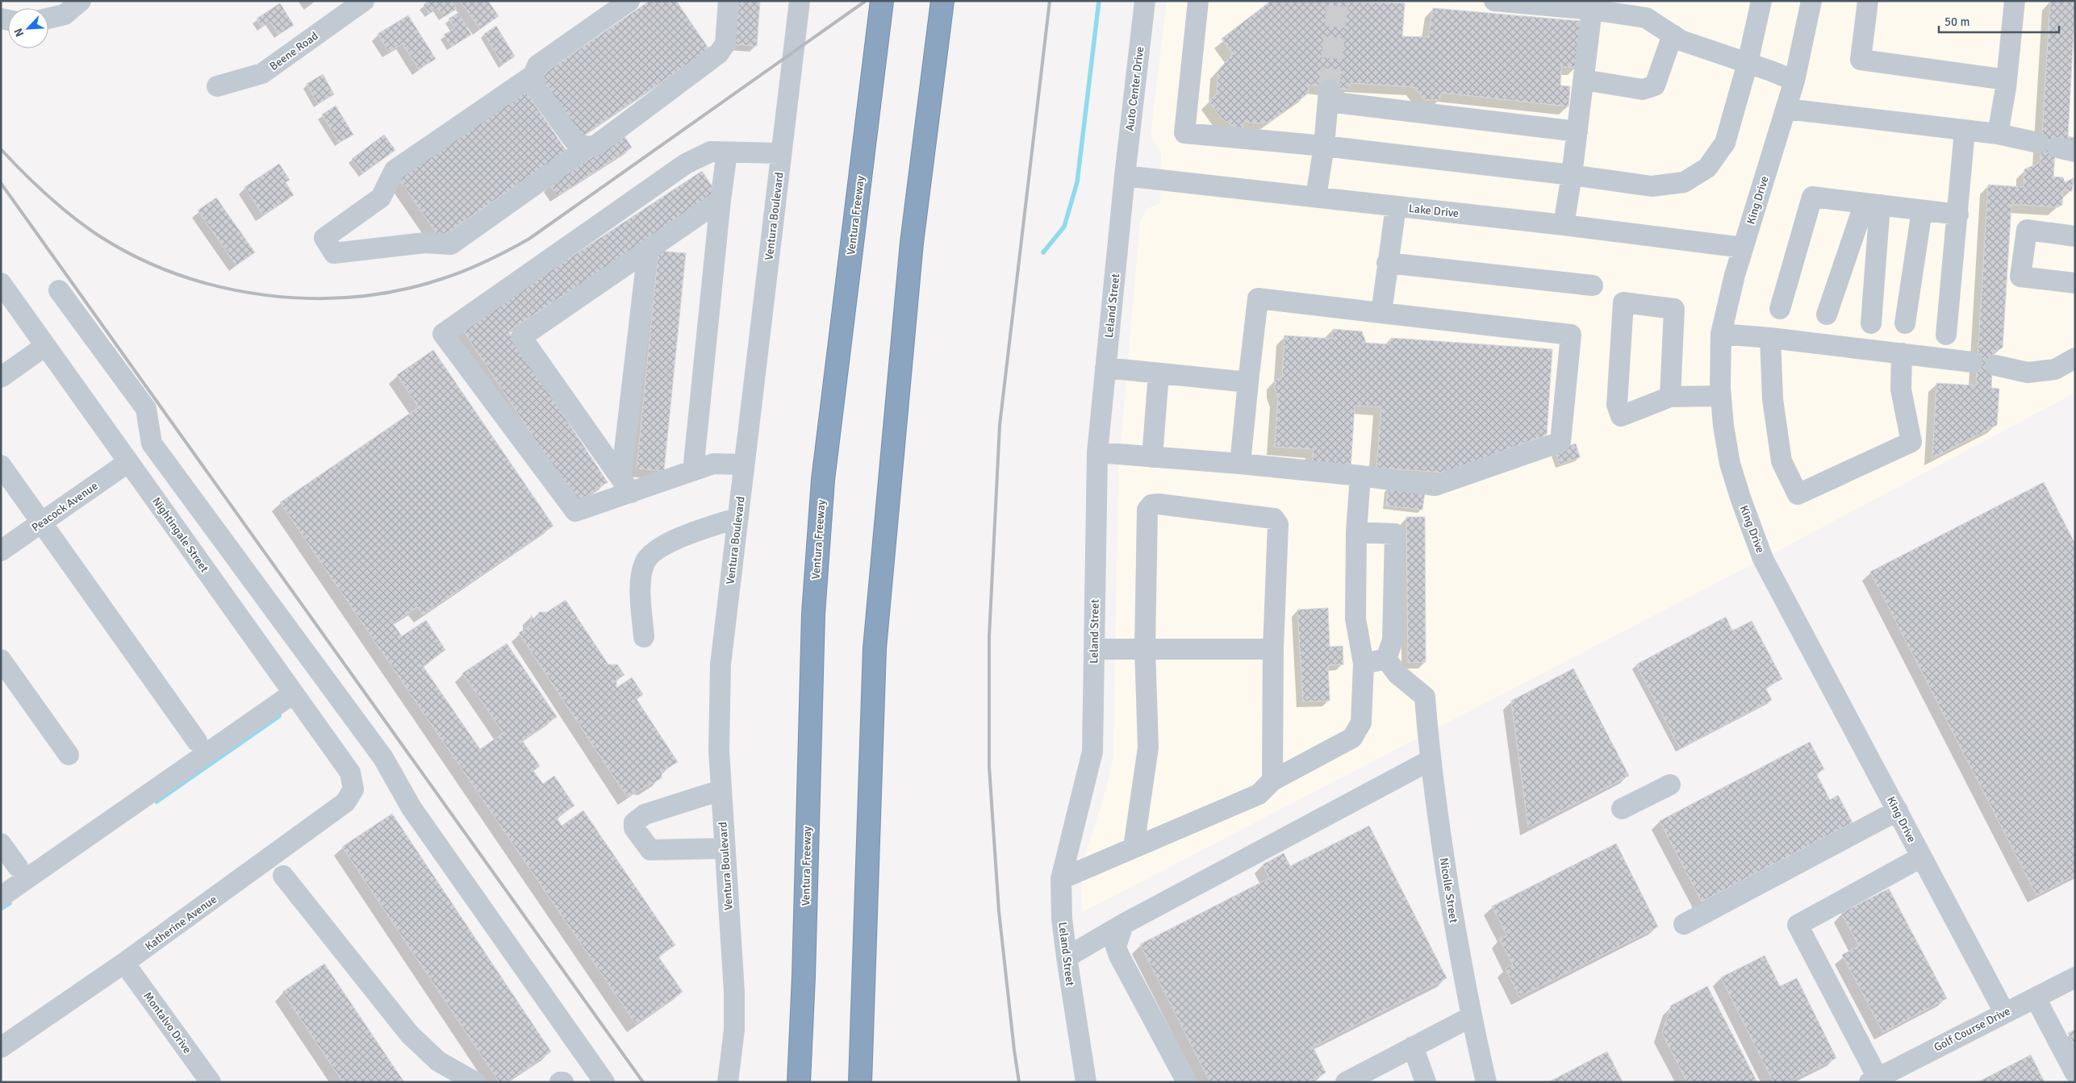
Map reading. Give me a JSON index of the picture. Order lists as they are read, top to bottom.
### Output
{
  "streets": {
    "highway": ["Ventura Freeway"],
    "street": [
      "Beene Road",
      "Auto Center Drive",
      "King Drive",
      "Lake Drive",
      "Ventura Boulevard",
      "Leland Street",
      "Peacock Avenue",
      "Nightingale Street",
      "Nicolle Street",
      "Katherine Avenue",
      "Montalvo Drive",
      "Golf Course Drive"
    ]
  },
  "crossings": [
    ["Auto Center Drive", "Lake Drive"],
    ["Auto Center Drive", "Leland Street"],
    ["King Drive", "Lake Drive"],
    ["King Drive", "Golf Course Drive"],
    ["Lake Drive", "Leland Street"],
    ["Peacock Avenue", "Nightingale Street"],
    ["Nightingale Street", "Katherine Avenue"],
    ["Katherine Avenue", "Montalvo Drive"]
  ],
  "scale_bar": "50 m",
  "north": "bottom left"
}
